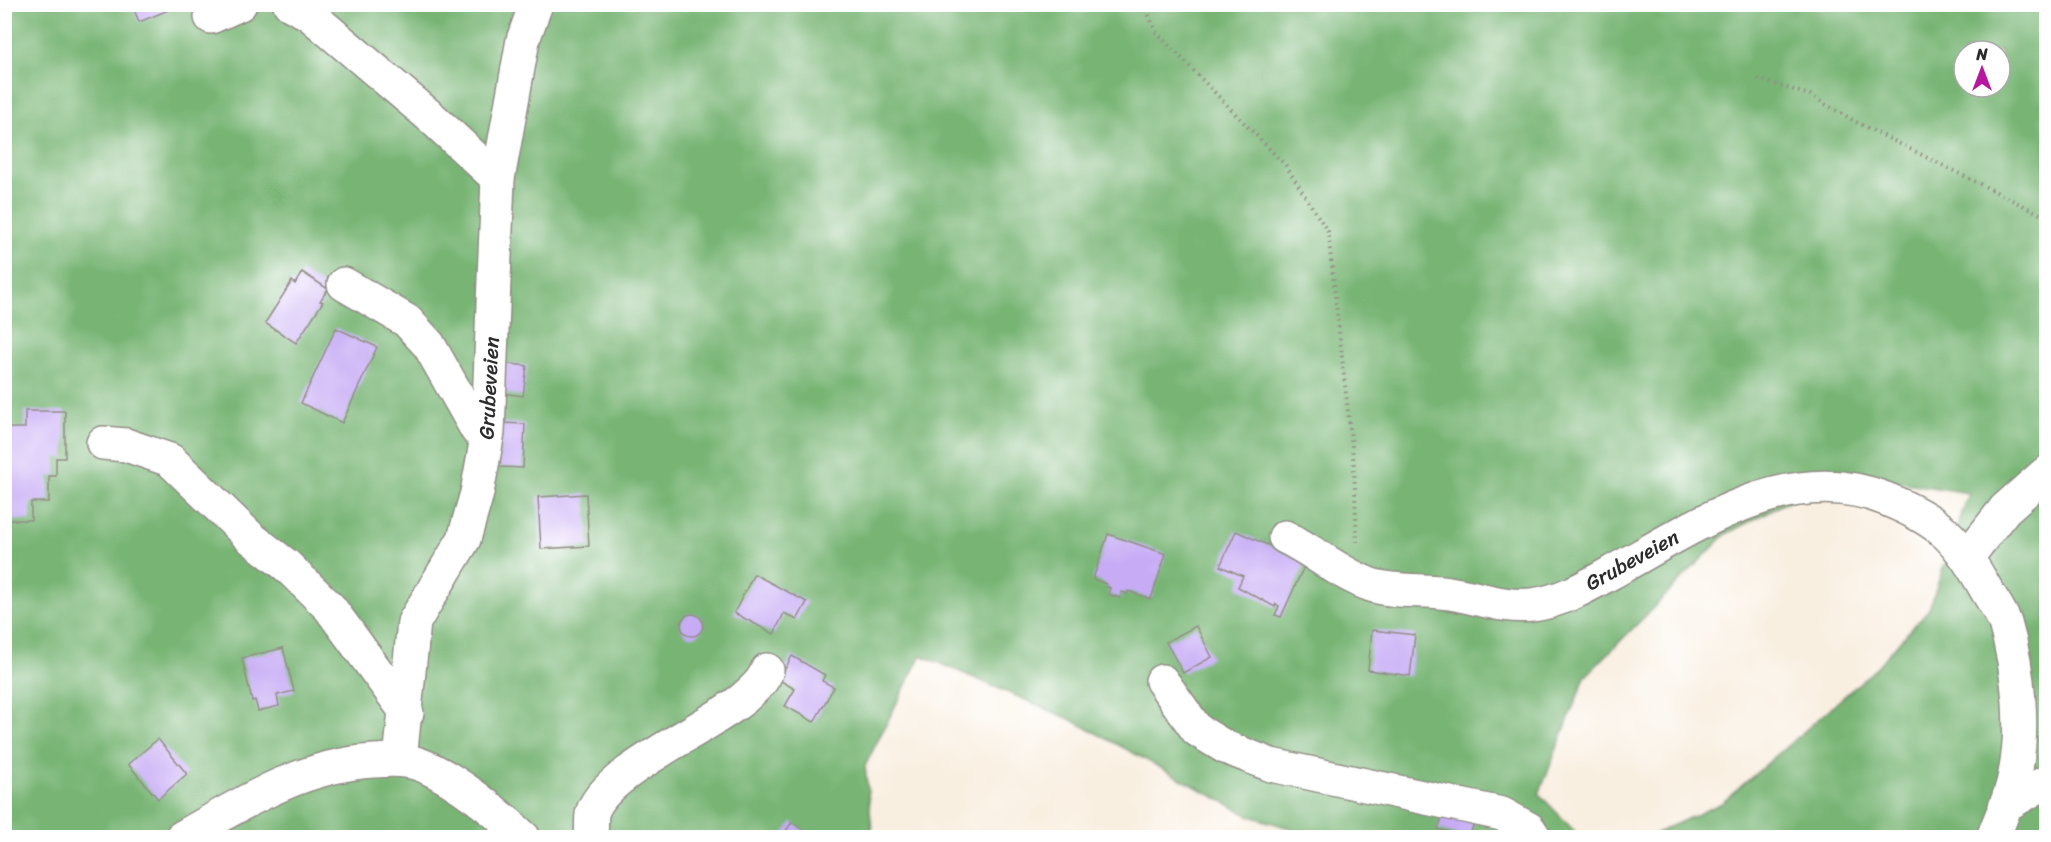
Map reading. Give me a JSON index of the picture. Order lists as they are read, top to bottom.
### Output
{
  "streets": {
    "street": ["Grubeveien"]
  },
  "north": "top"
}
